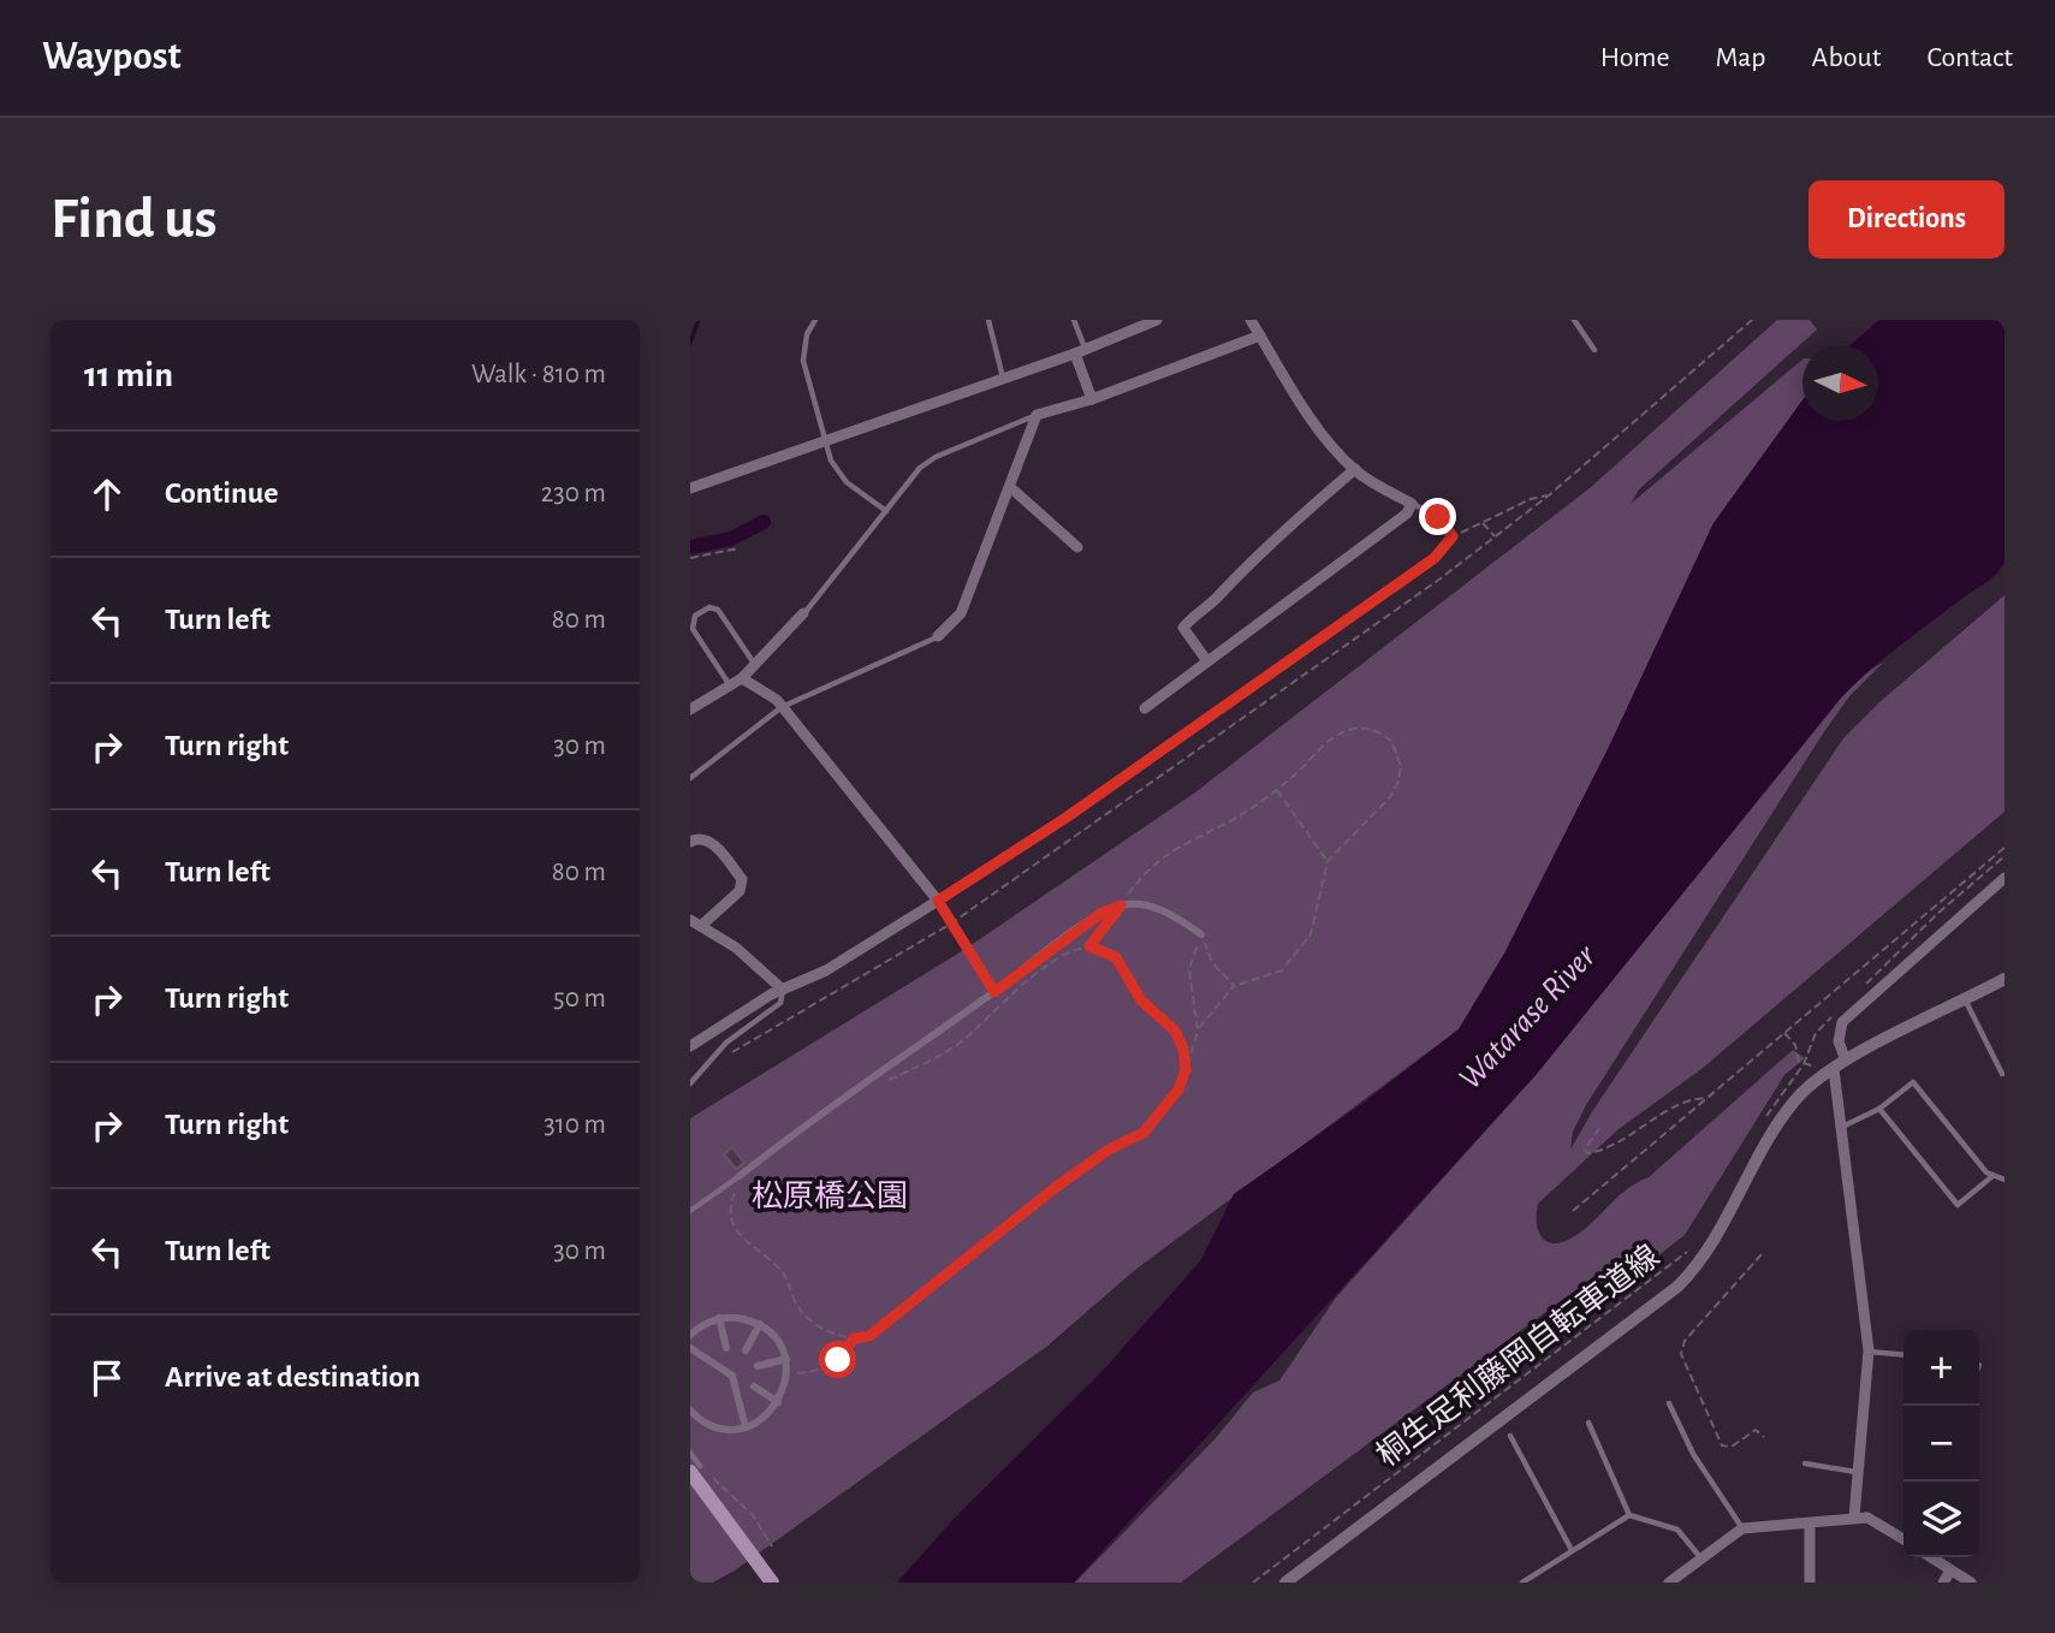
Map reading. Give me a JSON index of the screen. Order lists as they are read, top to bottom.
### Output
{
  "streets": {
    "path": ["桐生足利藤岡自転車道線"]
  },
  "water": ["Watarase River"],
  "parks": ["松原橋公園"],
  "north": "right",
  "page": {
    "header": "Waypost",
    "nav": [
      "Home",
      "Map",
      "About",
      "Contact"
    ],
    "buttons": "Directions",
    "title": "Find us",
    "heading": ["11 min", "Walk · 810 m"],
    "list": [
      ["Continue", "230 m"],
      ["Turn left", "80 m"],
      ["Turn right", "30 m"],
      ["Turn left", "80 m"],
      ["Turn right", "50 m"],
      ["Turn right", "310 m"],
      ["Turn left", "30 m"],
      "Arrive at destination"
    ],
    "map_buttons": ["+", "−"]
  }
}
